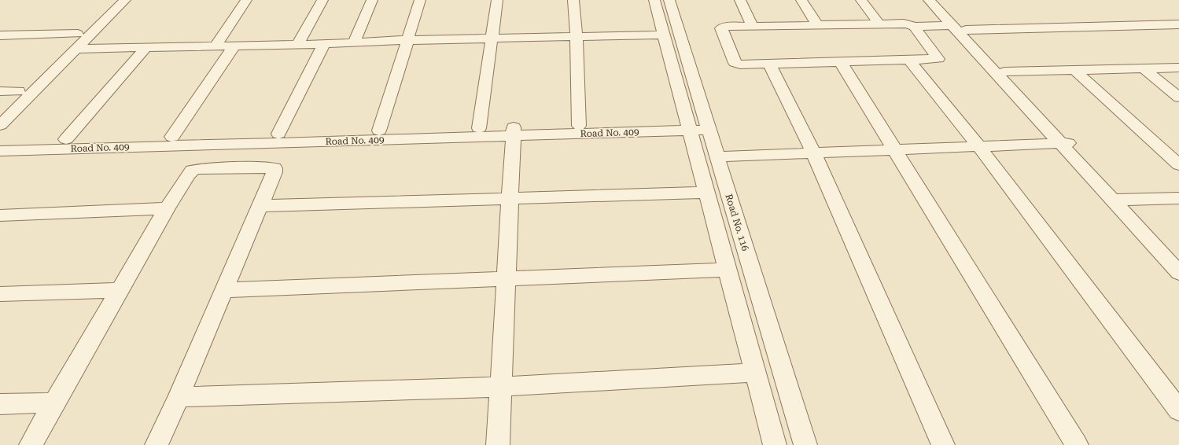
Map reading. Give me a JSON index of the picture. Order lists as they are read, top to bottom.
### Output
{
  "streets": {
    "street": ["Road No. 409", "Road No. 116"]
  },
  "crossings": [
    ["Road No. 409", "Road No. 116"]
  ]
}
